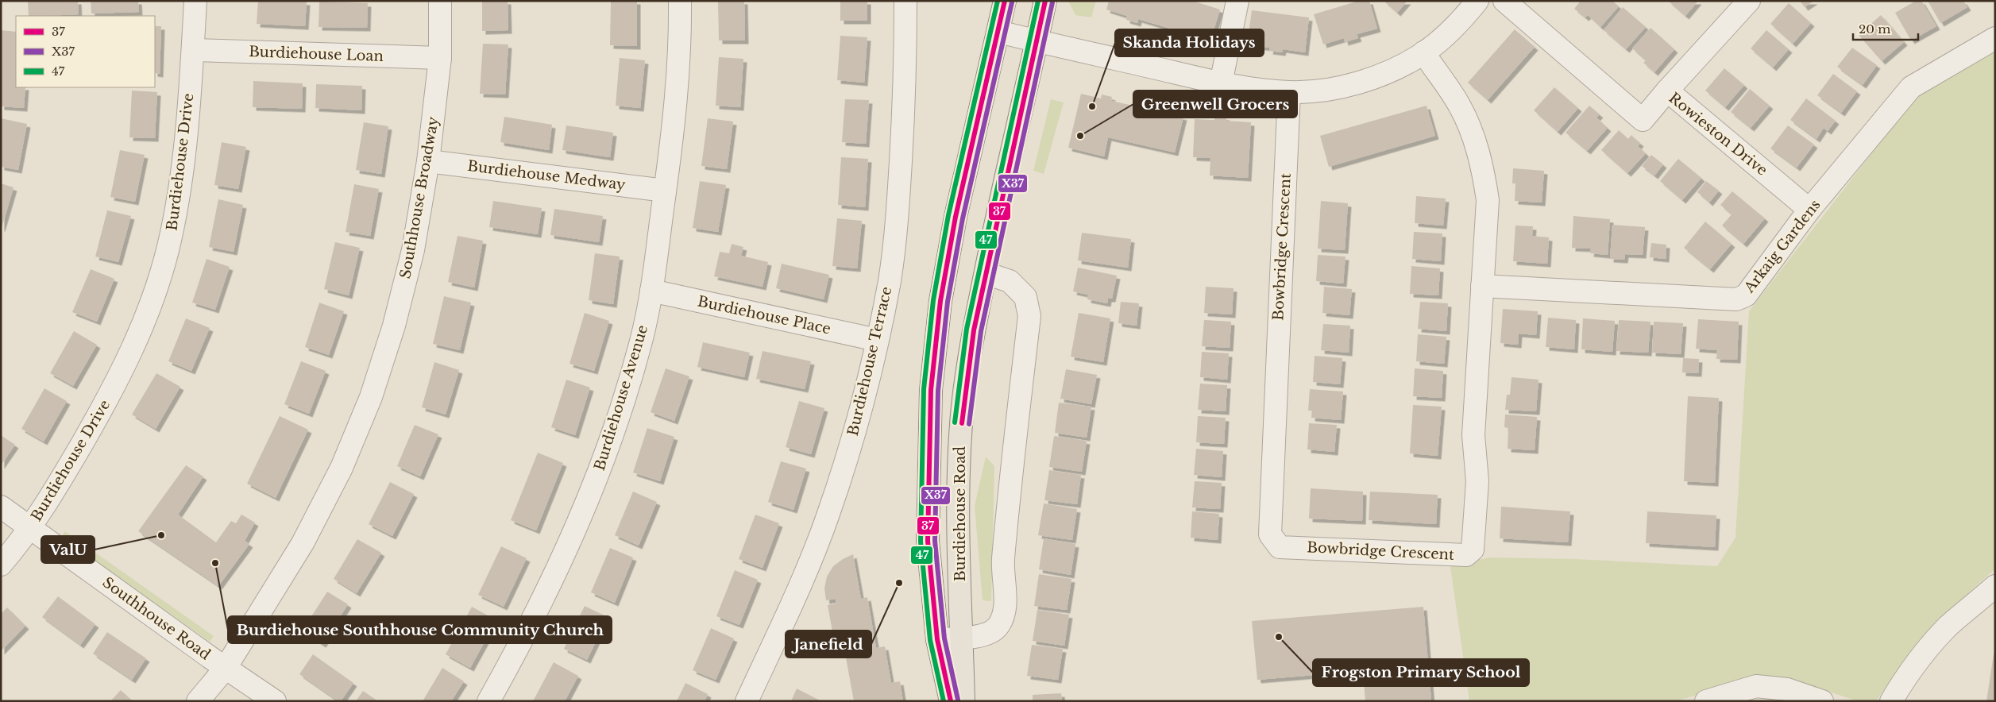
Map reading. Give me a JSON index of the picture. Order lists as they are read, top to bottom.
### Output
{
  "streets": {
    "main road": ["Burdiehouse Road"],
    "street": [
      "Burdiehouse Loan",
      "Rowieston Drive",
      "Burdiehouse Drive",
      "Burdiehouse Medway",
      "Southhouse Broadway",
      "Arkaig Gardens",
      "Bowbridge Crescent",
      "Burdiehouse Place",
      "Burdiehouse Terrace",
      "Burdiehouse Avenue",
      "Southhouse Road"
    ]
  },
  "crossings": [
    ["Burdiehouse Loan", "Burdiehouse Drive"],
    ["Burdiehouse Loan", "Southhouse Broadway"],
    ["Rowieston Drive", "Arkaig Gardens"],
    ["Burdiehouse Drive", "Southhouse Road"],
    ["Burdiehouse Medway", "Southhouse Broadway"],
    ["Burdiehouse Medway", "Burdiehouse Avenue"],
    ["Southhouse Broadway", "Southhouse Road"],
    ["Arkaig Gardens", "Bowbridge Crescent"],
    ["Burdiehouse Place", "Burdiehouse Terrace"],
    ["Burdiehouse Place", "Burdiehouse Avenue"]
  ],
  "places": [
    "Skanda Holidays",
    "Greenwell Grocers",
    "ValU",
    "Burdiehouse Southhouse Community Church",
    "Janefield",
    "Frogston Primary School"
  ],
  "lines": ["transit line 37", "transit line 47", "transit line X37"],
  "legend": ["37", "X37", "47"],
  "scale_bar": "20 m"
}
